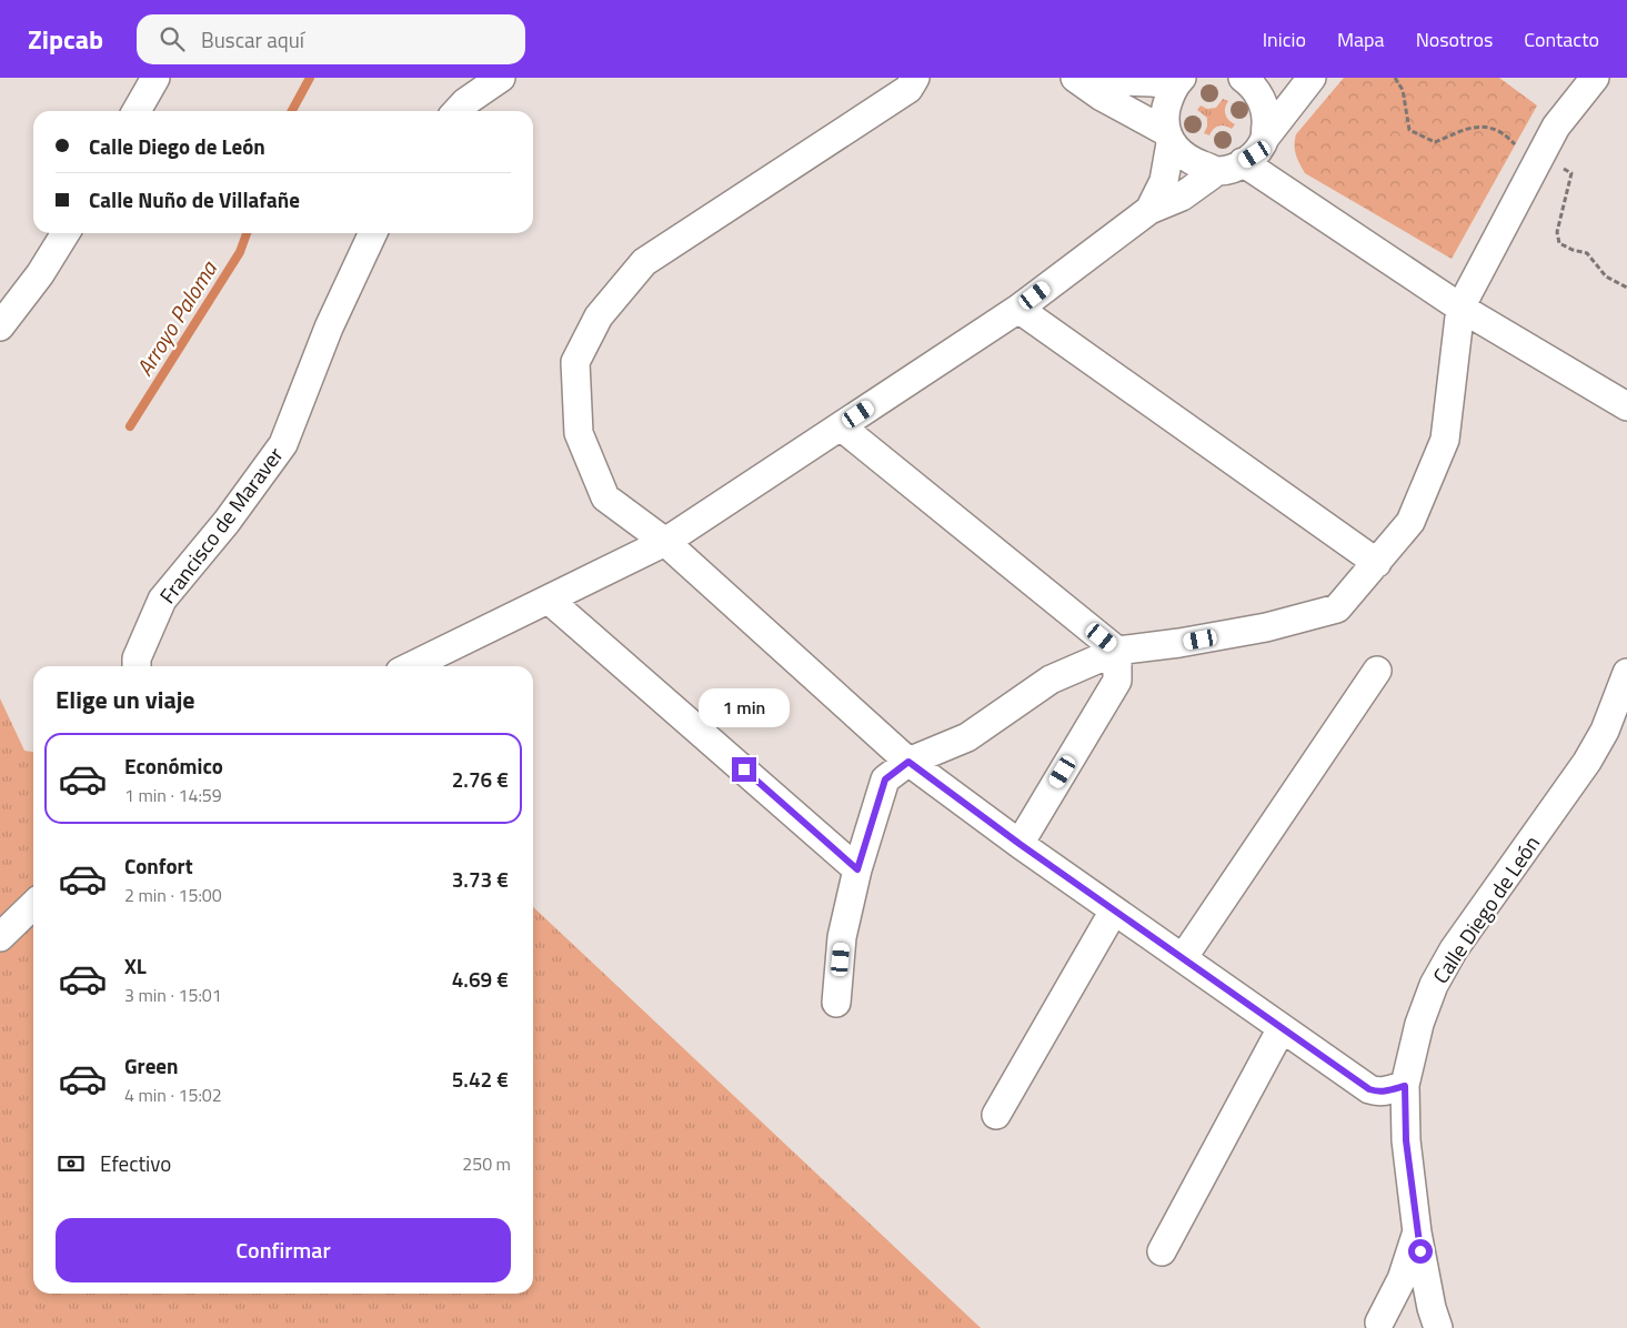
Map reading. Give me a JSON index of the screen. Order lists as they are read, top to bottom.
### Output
{
  "streets": {
    "street": ["Francisco de Maraver", "Calle Diego de León"]
  },
  "water": ["Arroyo Paloma"],
  "page": {
    "header": "Zipcab",
    "search": "Buscar aquí",
    "nav": [
      "Inicio",
      "Mapa",
      "Nosotros",
      "Contacto"
    ],
    "banner": ["Calle Diego de León", "Calle Nuño de Villafañe"],
    "heading": "Elige un viaje",
    "bubble": "1 min",
    "list": [
      {
        "name": "Económico",
        "note": "1 min · 14:59",
        "value": "2.76 €"
      },
      {
        "name": "Confort",
        "note": "2 min · 15:00",
        "value": "3.73 €"
      },
      {
        "name": "XL",
        "note": "3 min · 15:01",
        "value": "4.69 €"
      },
      {
        "name": "Green",
        "note": "4 min · 15:02",
        "value": "5.42 €"
      }
    ],
    "pay": ["Efectivo", "250 m"],
    "buttons": "Confirmar"
  }
}
